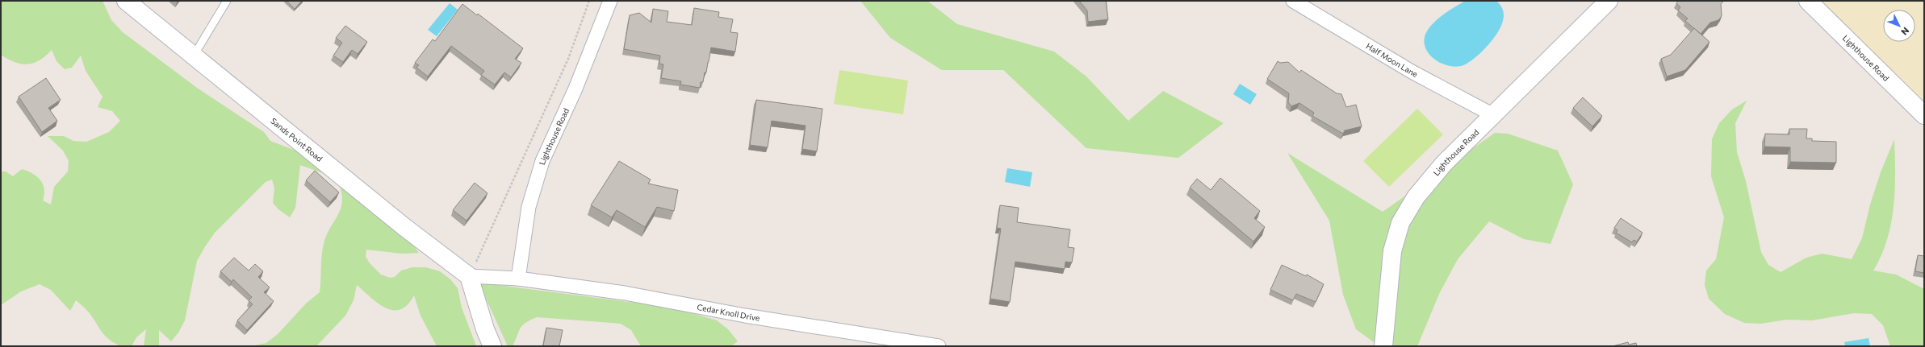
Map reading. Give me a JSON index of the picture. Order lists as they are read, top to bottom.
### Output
{
  "streets": {
    "street": [
      "Lighthouse Road",
      "Half Moon Lane",
      "Sands Point Road",
      "Cedar Knoll Drive"
    ]
  },
  "crossings": [
    ["Lighthouse Road", "Half Moon Lane"],
    ["Lighthouse Road", "Cedar Knoll Drive"]
  ],
  "north": "bottom right"
}
